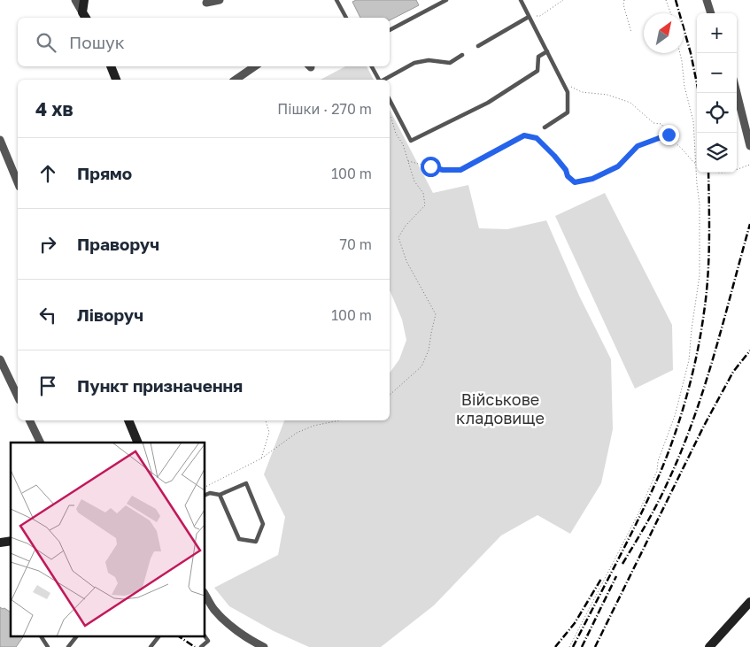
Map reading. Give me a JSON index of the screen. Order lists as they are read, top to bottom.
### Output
{
  "parks": ["Військове кладовище"],
  "north": "top right",
  "page": {
    "map_buttons": ["+", "−"],
    "search": "Пошук",
    "heading": ["4 хв", "Пішки · 270 m"],
    "list": [
      ["Прямо", "100 m"],
      ["Праворуч", "70 m"],
      ["Ліворуч", "100 m"],
      "Пункт призначення"
    ]
  }
}
